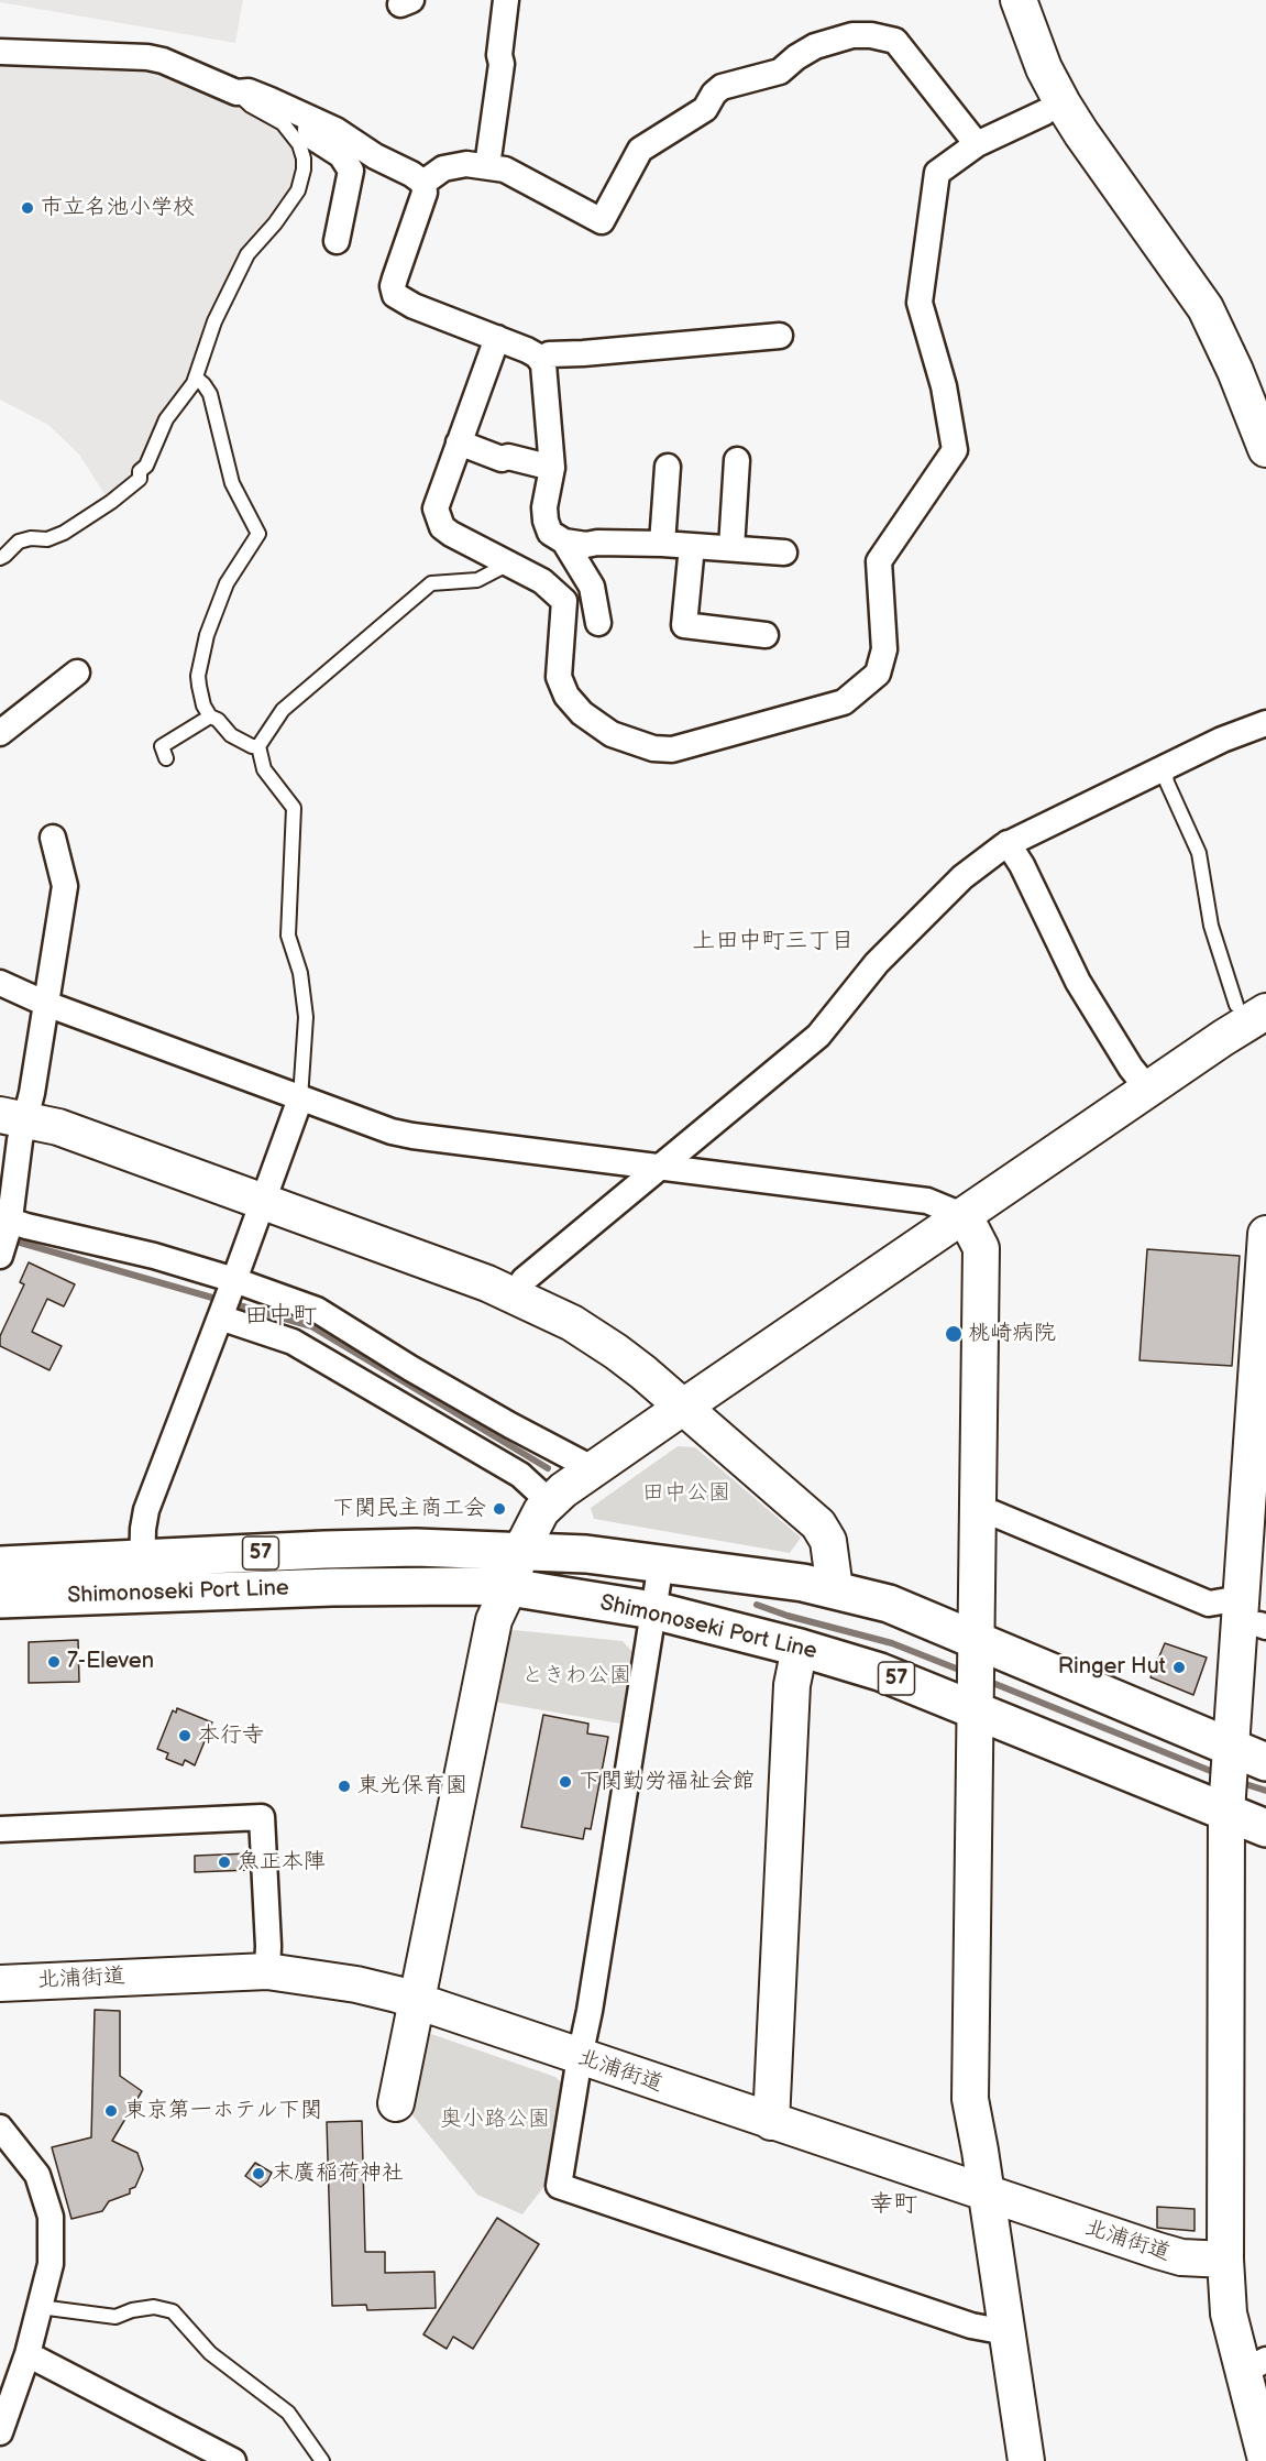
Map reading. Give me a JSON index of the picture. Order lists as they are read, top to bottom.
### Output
{
  "streets": {
    "main road": ["57", "Shimonoseki Port Line"],
    "street": ["北浦街道"]
  },
  "districts": ["上田中町三丁目", "田中町", "幸町"],
  "parks": ["田中公園", "ときわ公園", "奥小路公園"],
  "places": [
    "市立名池小学校",
    "桃崎病院",
    "下関民主商工会",
    "7-Eleven",
    "Ringer Hut",
    "本行寺",
    "下関勤労福祉会館",
    "東光保育園",
    "魚正本陣",
    "東京第一ホテル下関",
    "末廣稲荷神社"
  ]
}
